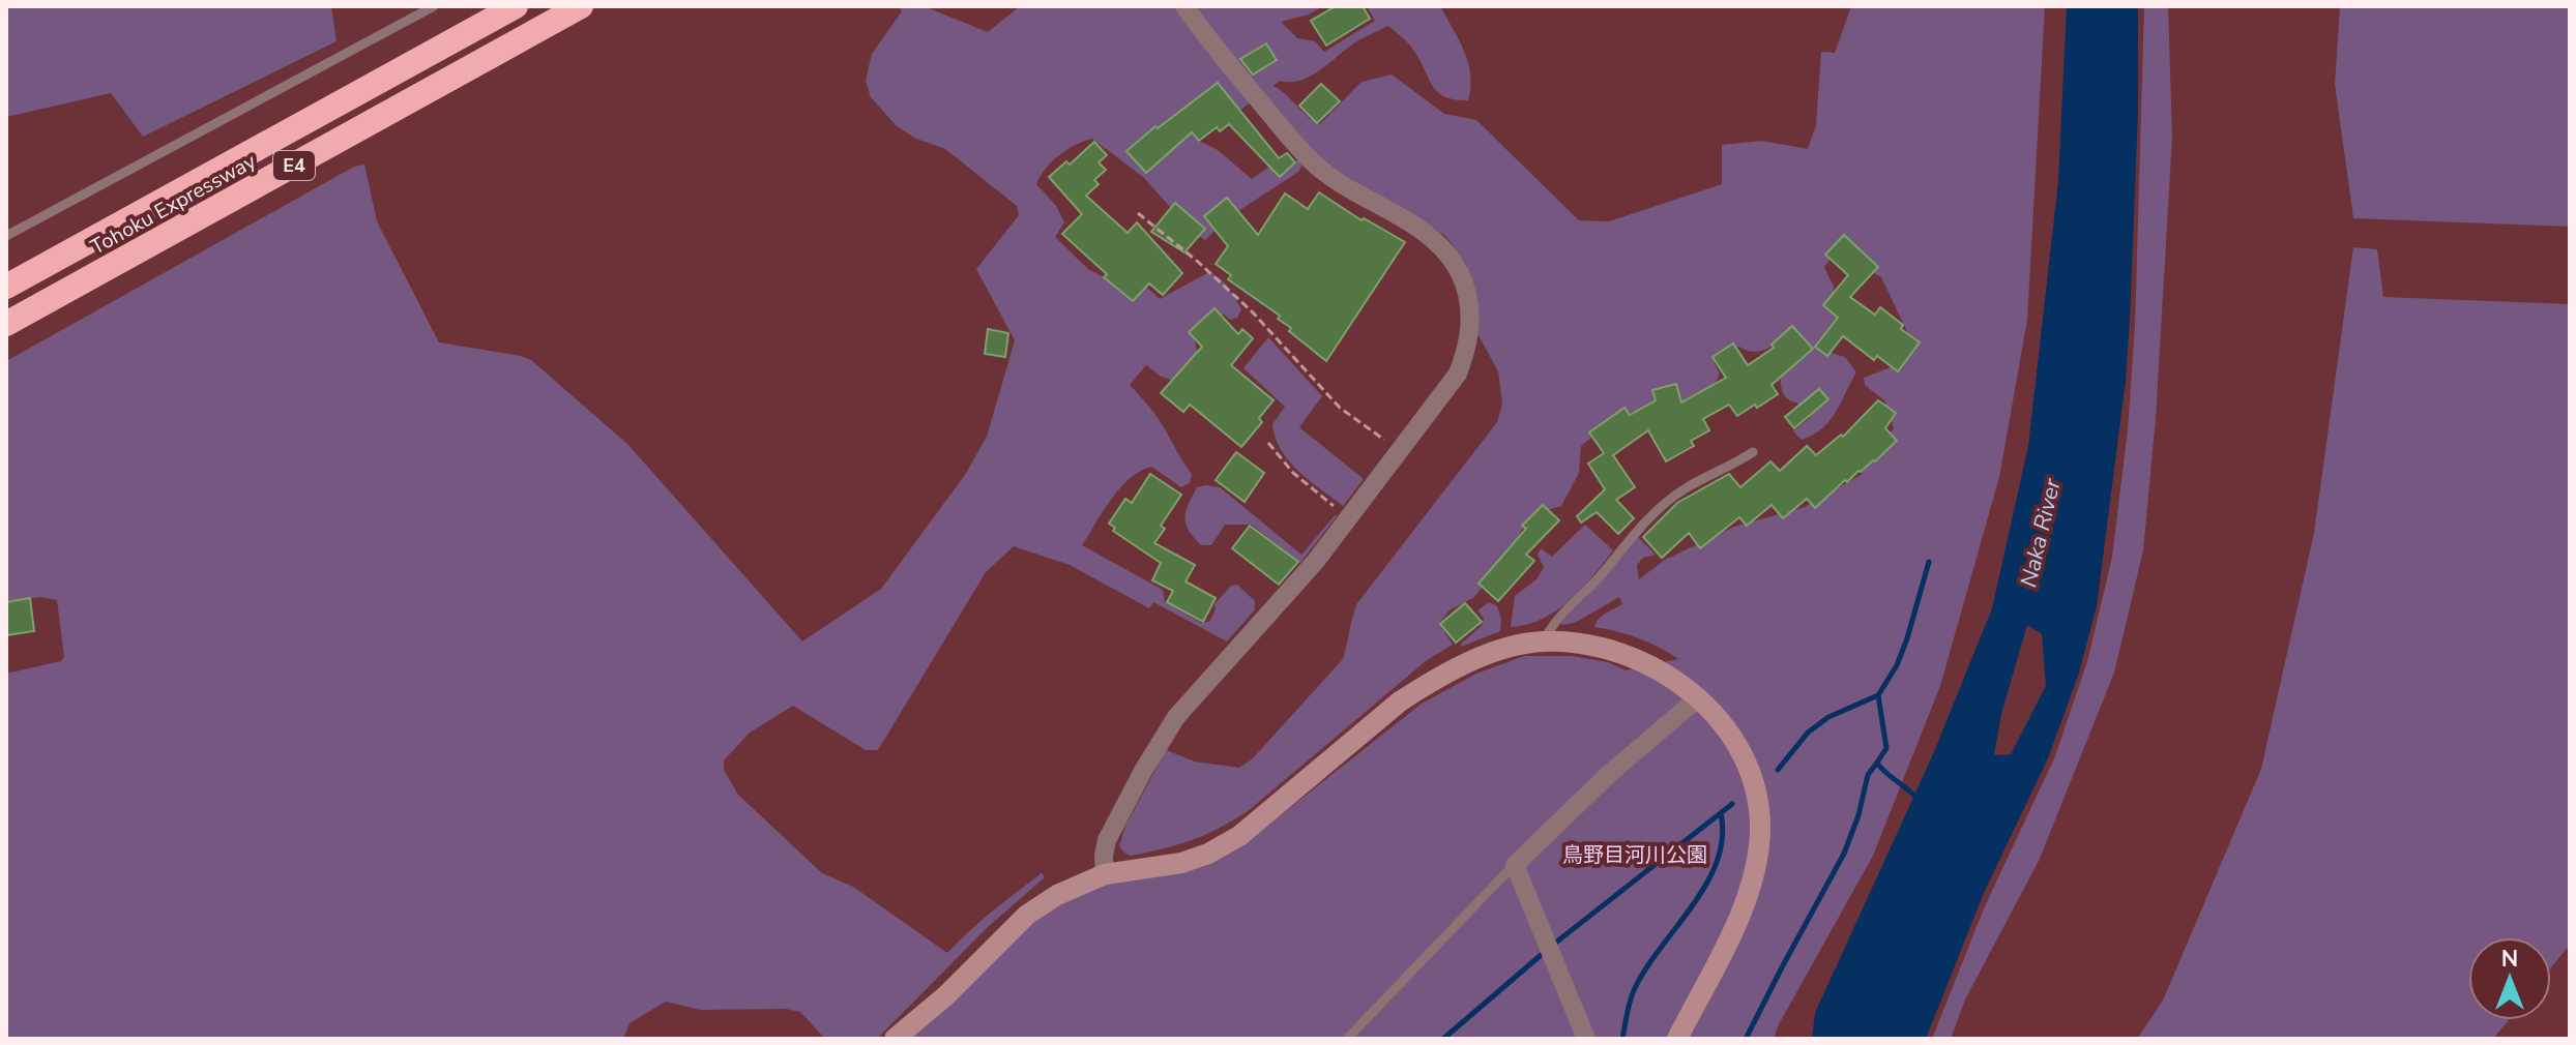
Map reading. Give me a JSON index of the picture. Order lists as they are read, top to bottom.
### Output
{
  "streets": {
    "highway": ["E4", "Tohoku Expressway"]
  },
  "water": ["Naka River"],
  "parks": ["鳥野目河川公園"],
  "north": "top"
}
